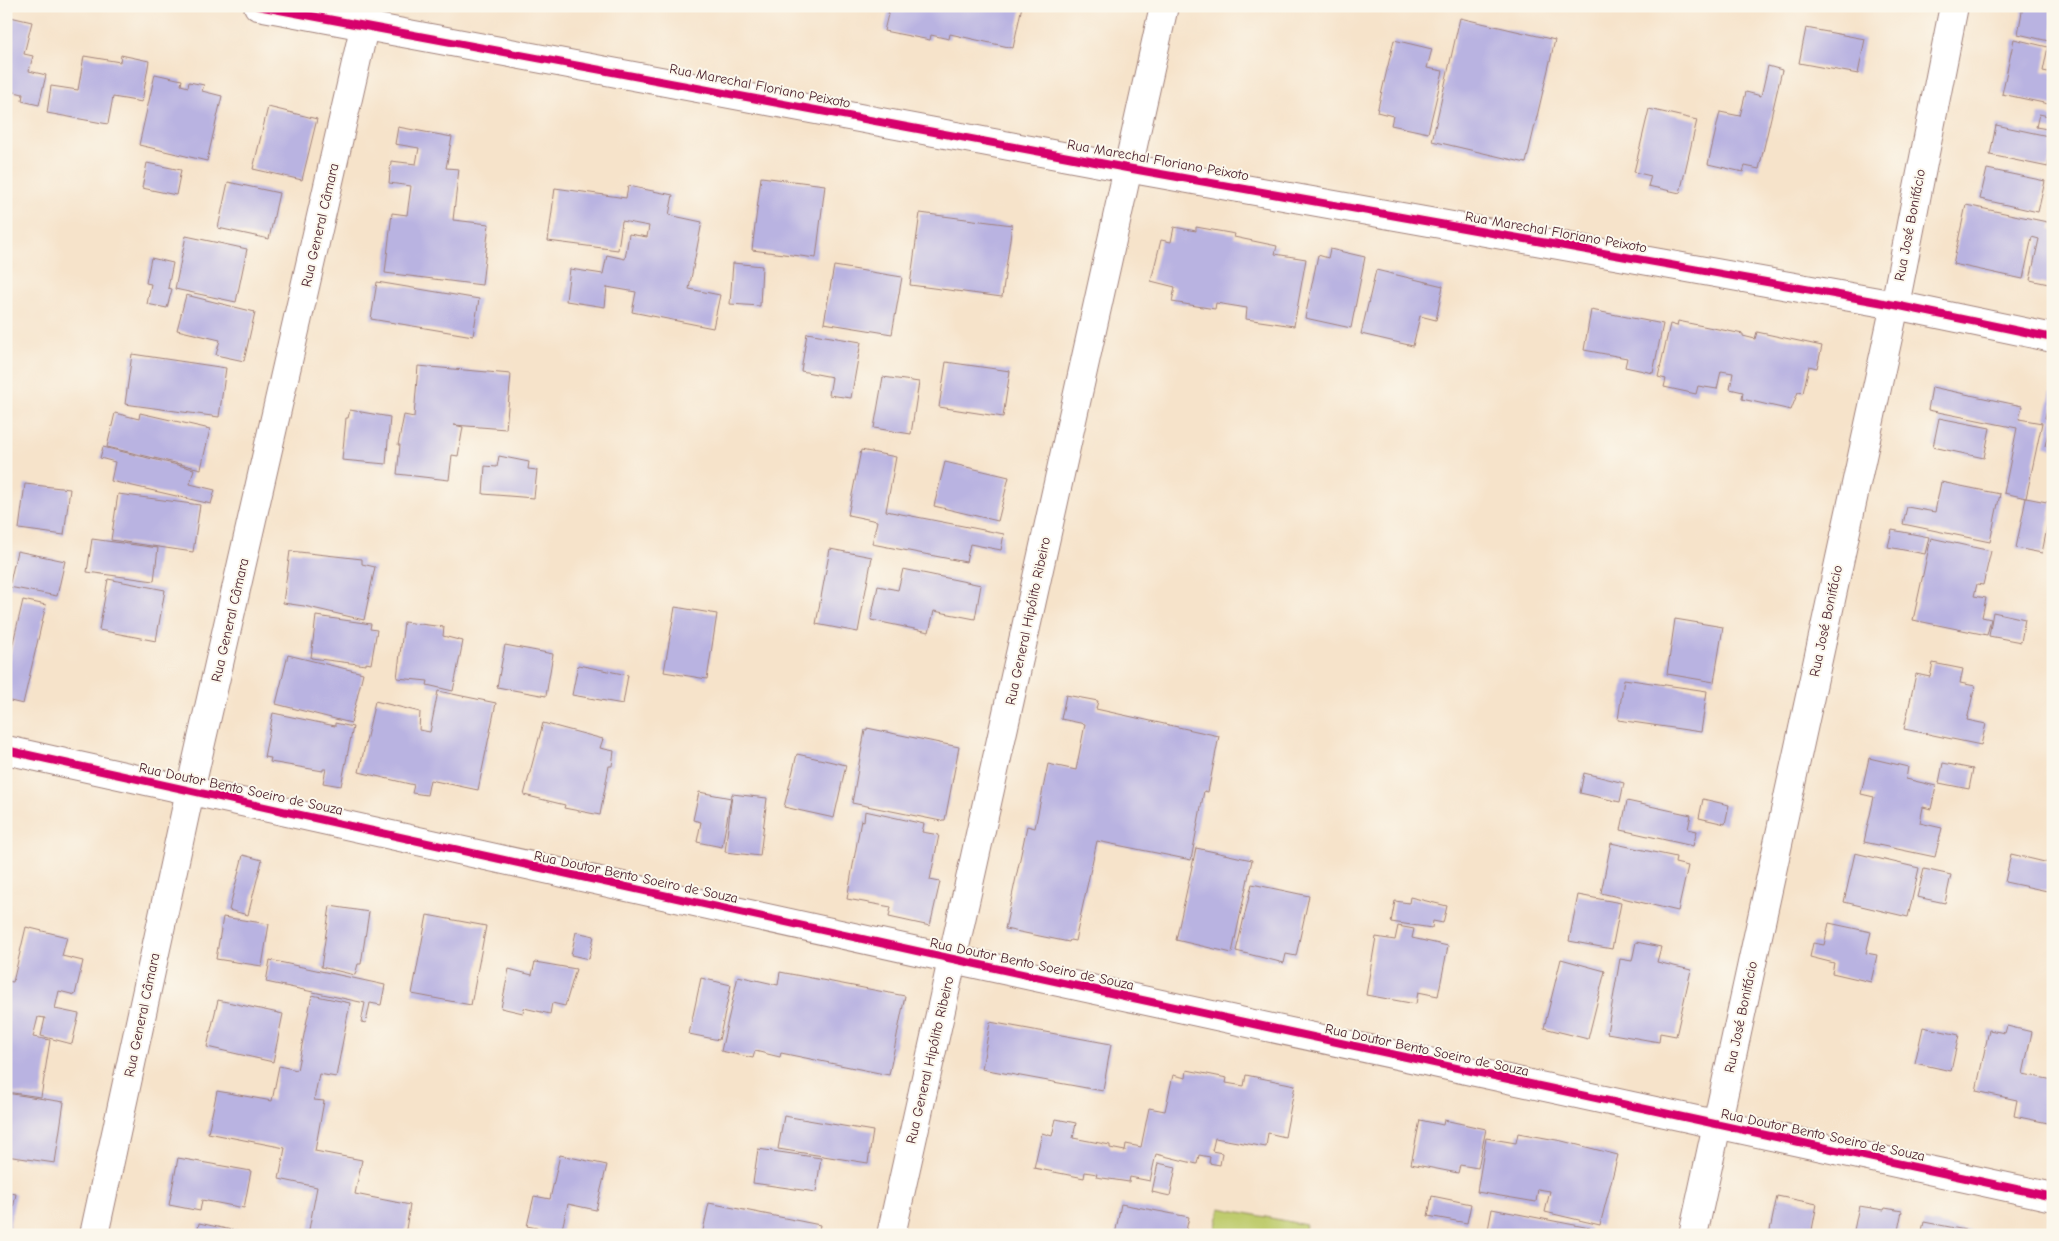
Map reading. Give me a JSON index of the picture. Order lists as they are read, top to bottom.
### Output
{
  "streets": {
    "street": [
      "Rua Marechal Floriano Peixoto",
      "Rua General Câmara",
      "Rua José Bonifácio",
      "Rua General Hipólito Ribeiro",
      "Rua Doutor Bento Soeiro de Souza"
    ]
  },
  "crossings": [
    ["Rua Marechal Floriano Peixoto", "Rua General Câmara"],
    ["Rua Marechal Floriano Peixoto", "Rua José Bonifácio"],
    ["Rua Marechal Floriano Peixoto", "Rua General Hipólito Ribeiro"],
    ["Rua General Câmara", "Rua Doutor Bento Soeiro de Souza"],
    ["Rua José Bonifácio", "Rua Doutor Bento Soeiro de Souza"],
    ["Rua General Hipólito Ribeiro", "Rua Doutor Bento Soeiro de Souza"]
  ]
}
